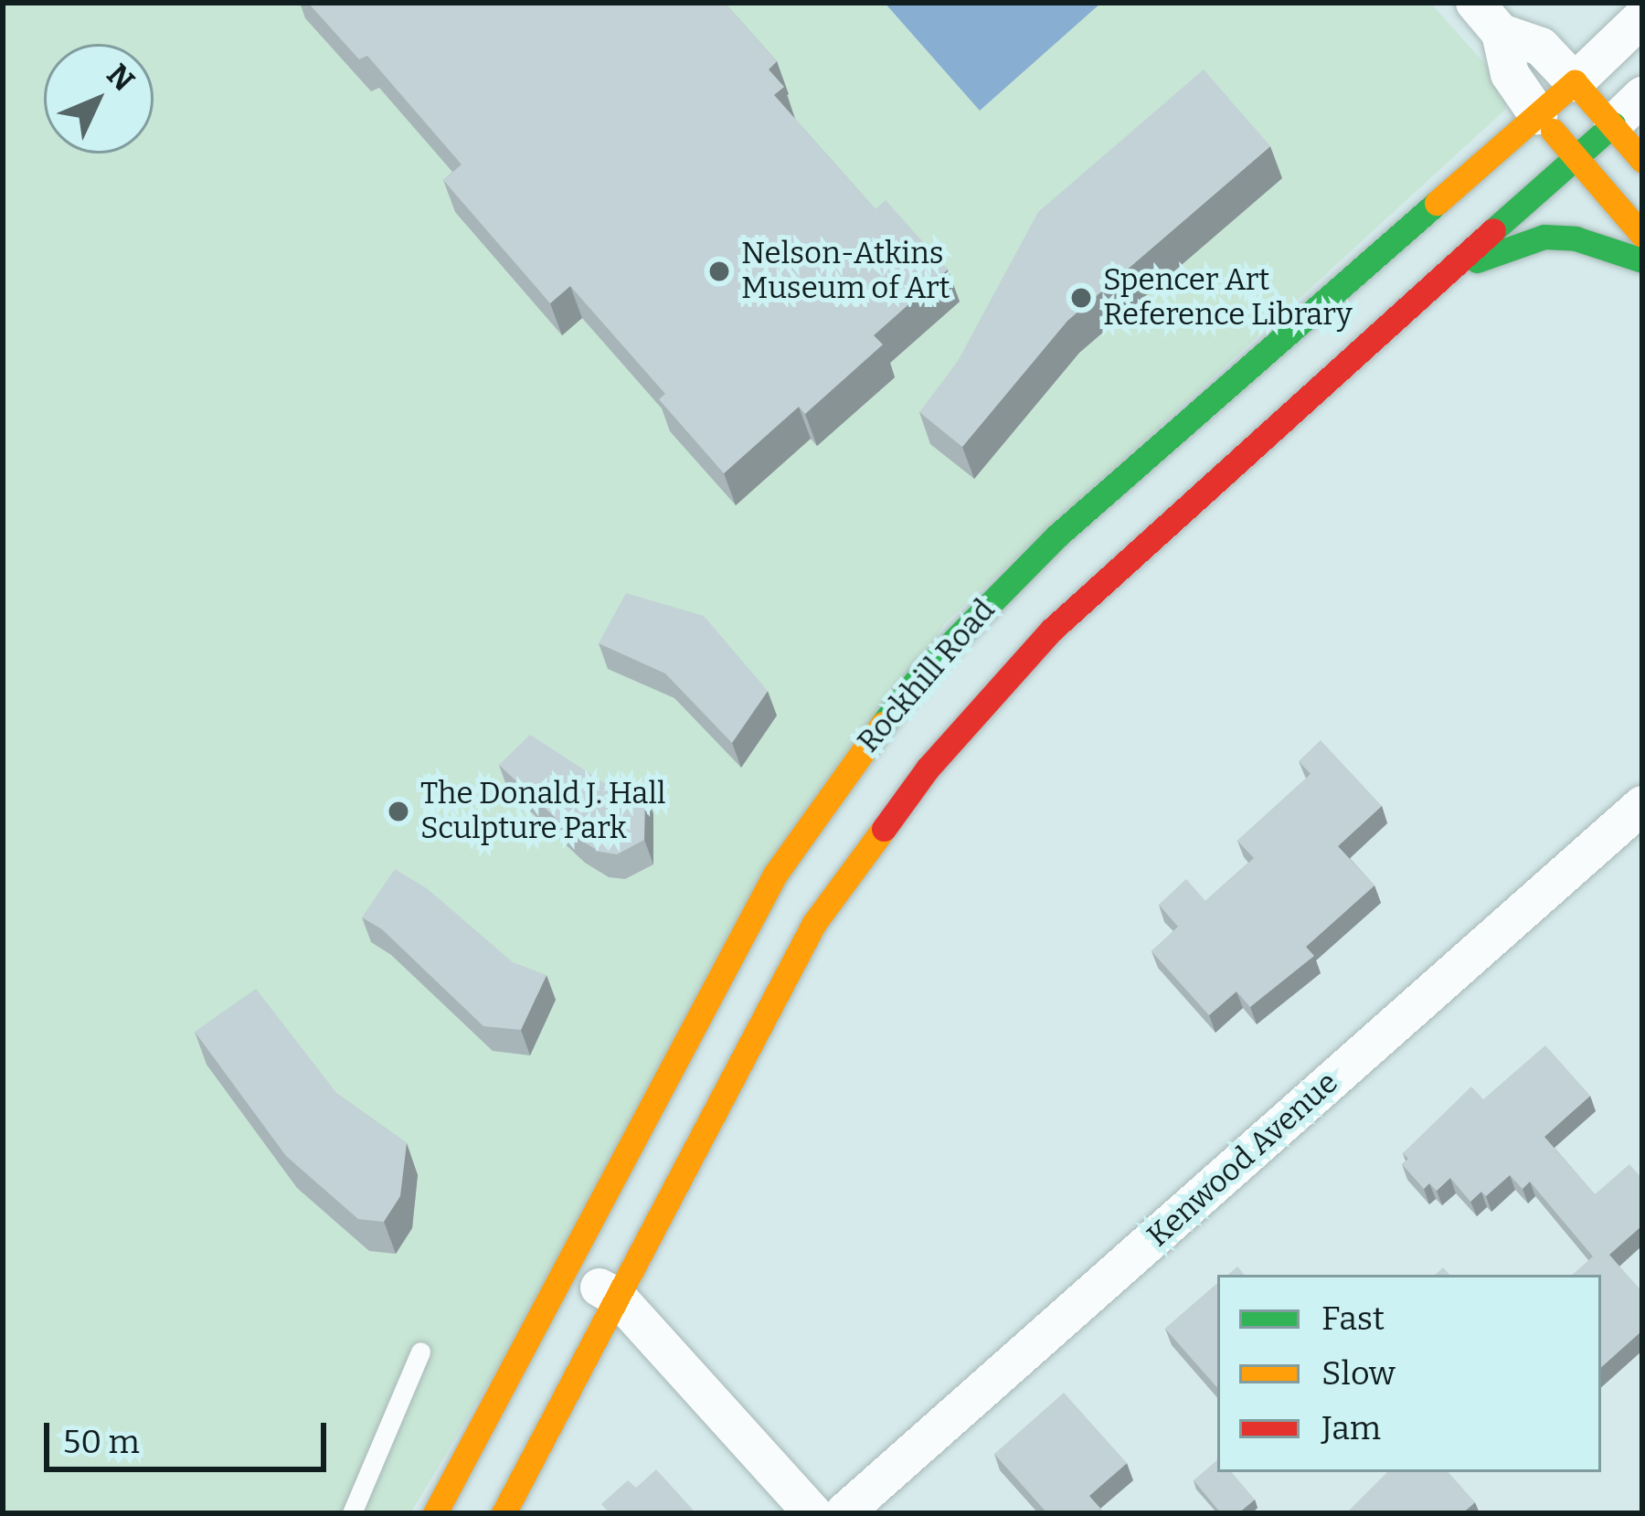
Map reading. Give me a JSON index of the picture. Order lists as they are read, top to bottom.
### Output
{
  "streets": {
    "main road": ["Rockhill Road"],
    "street": ["Kenwood Avenue"]
  },
  "places": ["Nelson-Atkins Museum of Art", "Spencer Art Reference Library", "The Donald J. Hall Sculpture Park"],
  "legend": ["Fast", "Slow", "Jam"],
  "scale_bar": "50 m",
  "north": "top right"
}
